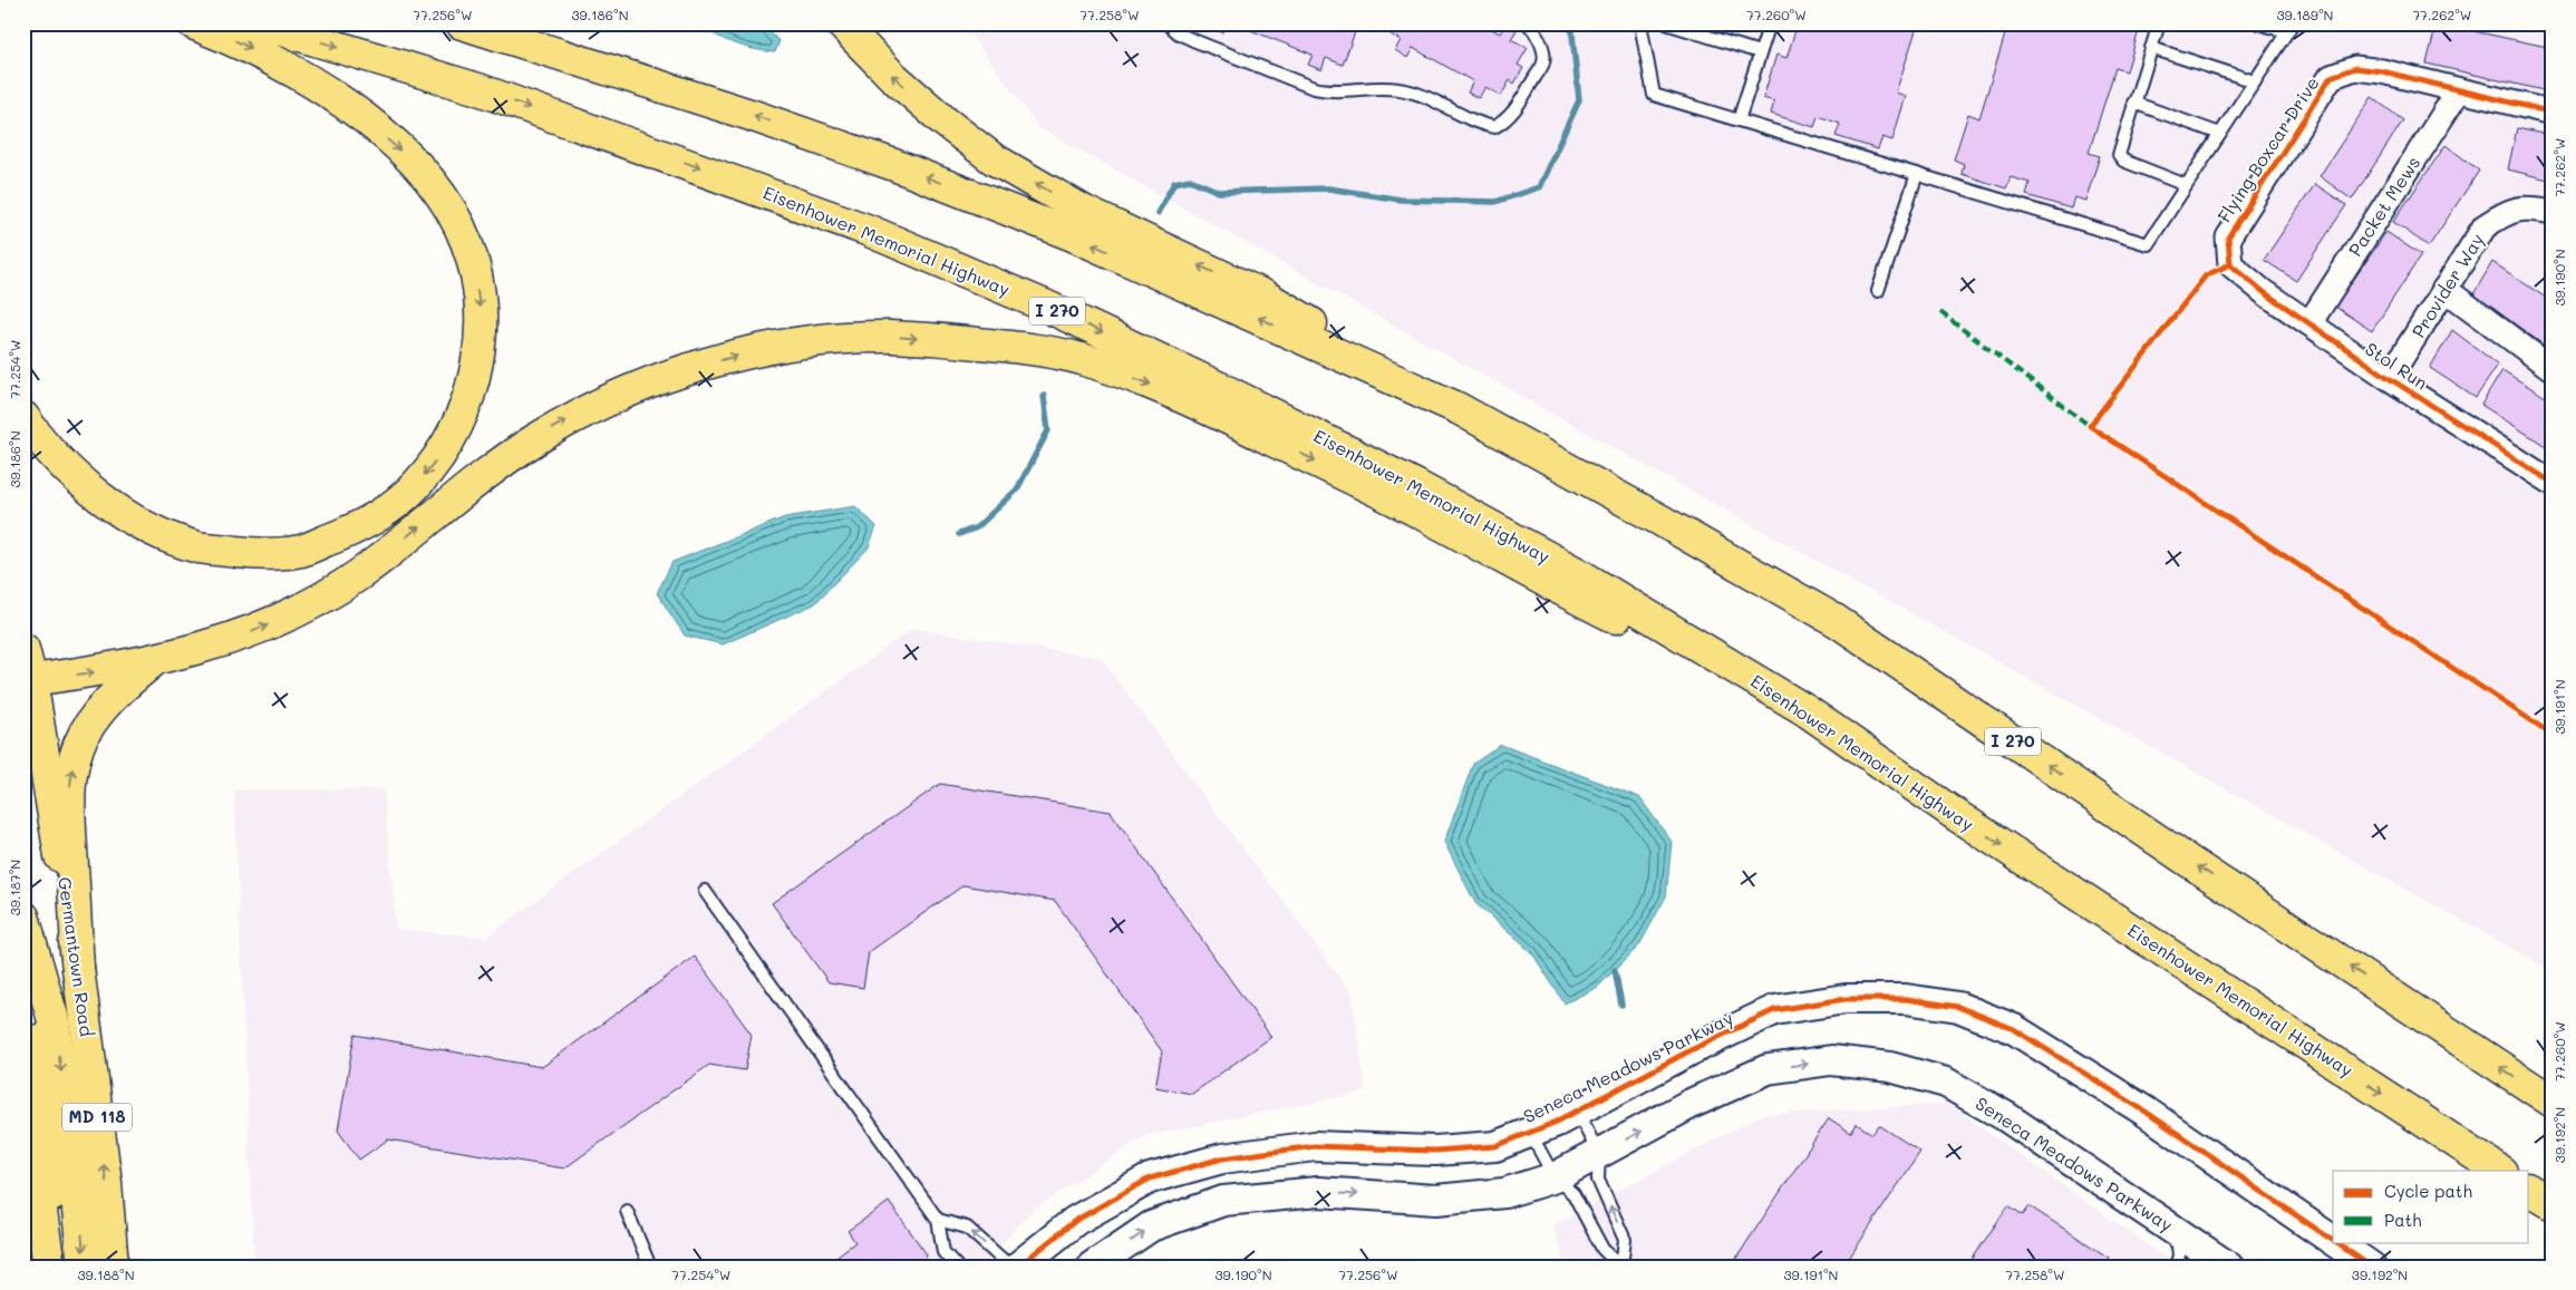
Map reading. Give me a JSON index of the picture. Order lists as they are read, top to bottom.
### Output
{
  "streets": {
    "main road": [
      "Eisenhower Memorial Highway",
      "I 270",
      "Germantown Road",
      "MD 118"
    ],
    "street": [
      "Flying Boxcar Drive",
      "Packet Mews",
      "Provider Way",
      "Stol Run",
      "Seneca Meadows Parkway"
    ]
  },
  "crossings": [
    ["Flying Boxcar Drive", "Packet Mews"],
    ["Flying Boxcar Drive", "Stol Run"],
    ["Packet Mews", "Stol Run"],
    ["Provider Way", "Stol Run"]
  ],
  "legend": ["Cycle path", "Path"],
  "coordinates": [
    "77.256°W",
    "39.186°N",
    "77.258°W",
    "77.260°W",
    "39.189°N",
    "77.262°W",
    "39.190°N",
    "77.254°W",
    "39.191°N",
    "39.187°N",
    "39.192°N",
    "39.188°N"
  ]
}
